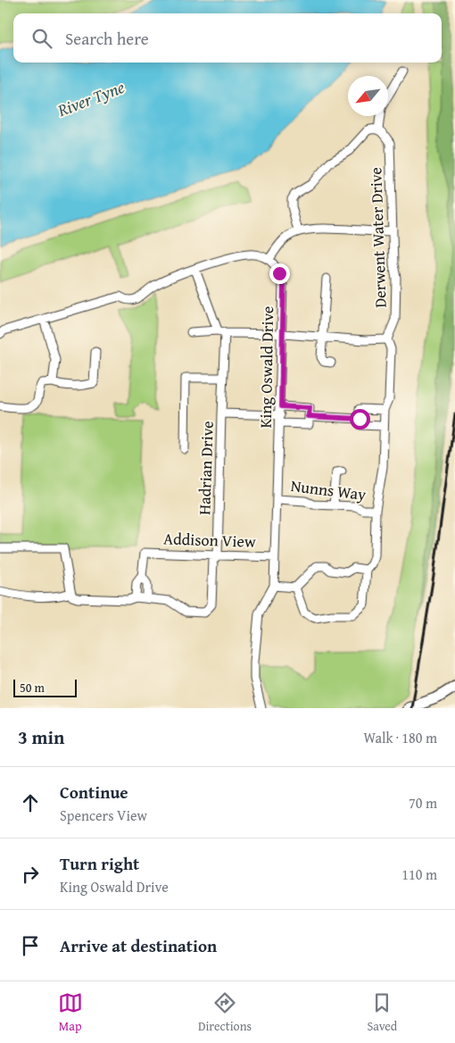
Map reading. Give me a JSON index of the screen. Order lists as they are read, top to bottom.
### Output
{
  "streets": {
    "street": [
      "Derwent Water Drive",
      "King Oswald Drive",
      "Hadrian Drive",
      "Nunns Way",
      "Addison View"
    ]
  },
  "crossings": [
    ["Derwent Water Drive", "Nunns Way"],
    ["King Oswald Drive", "Hadrian Drive"],
    ["King Oswald Drive", "Nunns Way"],
    ["King Oswald Drive", "Addison View"],
    ["Hadrian Drive", "Addison View"]
  ],
  "water": ["River Tyne"],
  "scale_bar": "50 m",
  "north": "bottom left",
  "page": {
    "search": "Search here",
    "scale": "50 m",
    "heading": ["3 min", "Walk · 180 m"],
    "list": [
      ["Continue", "Spencers View", "70 m"],
      ["Turn right", "King Oswald Drive", "110 m"],
      "Arrive at destination"
    ],
    "nav": ["Map", "Directions", "Saved"]
  }
}
